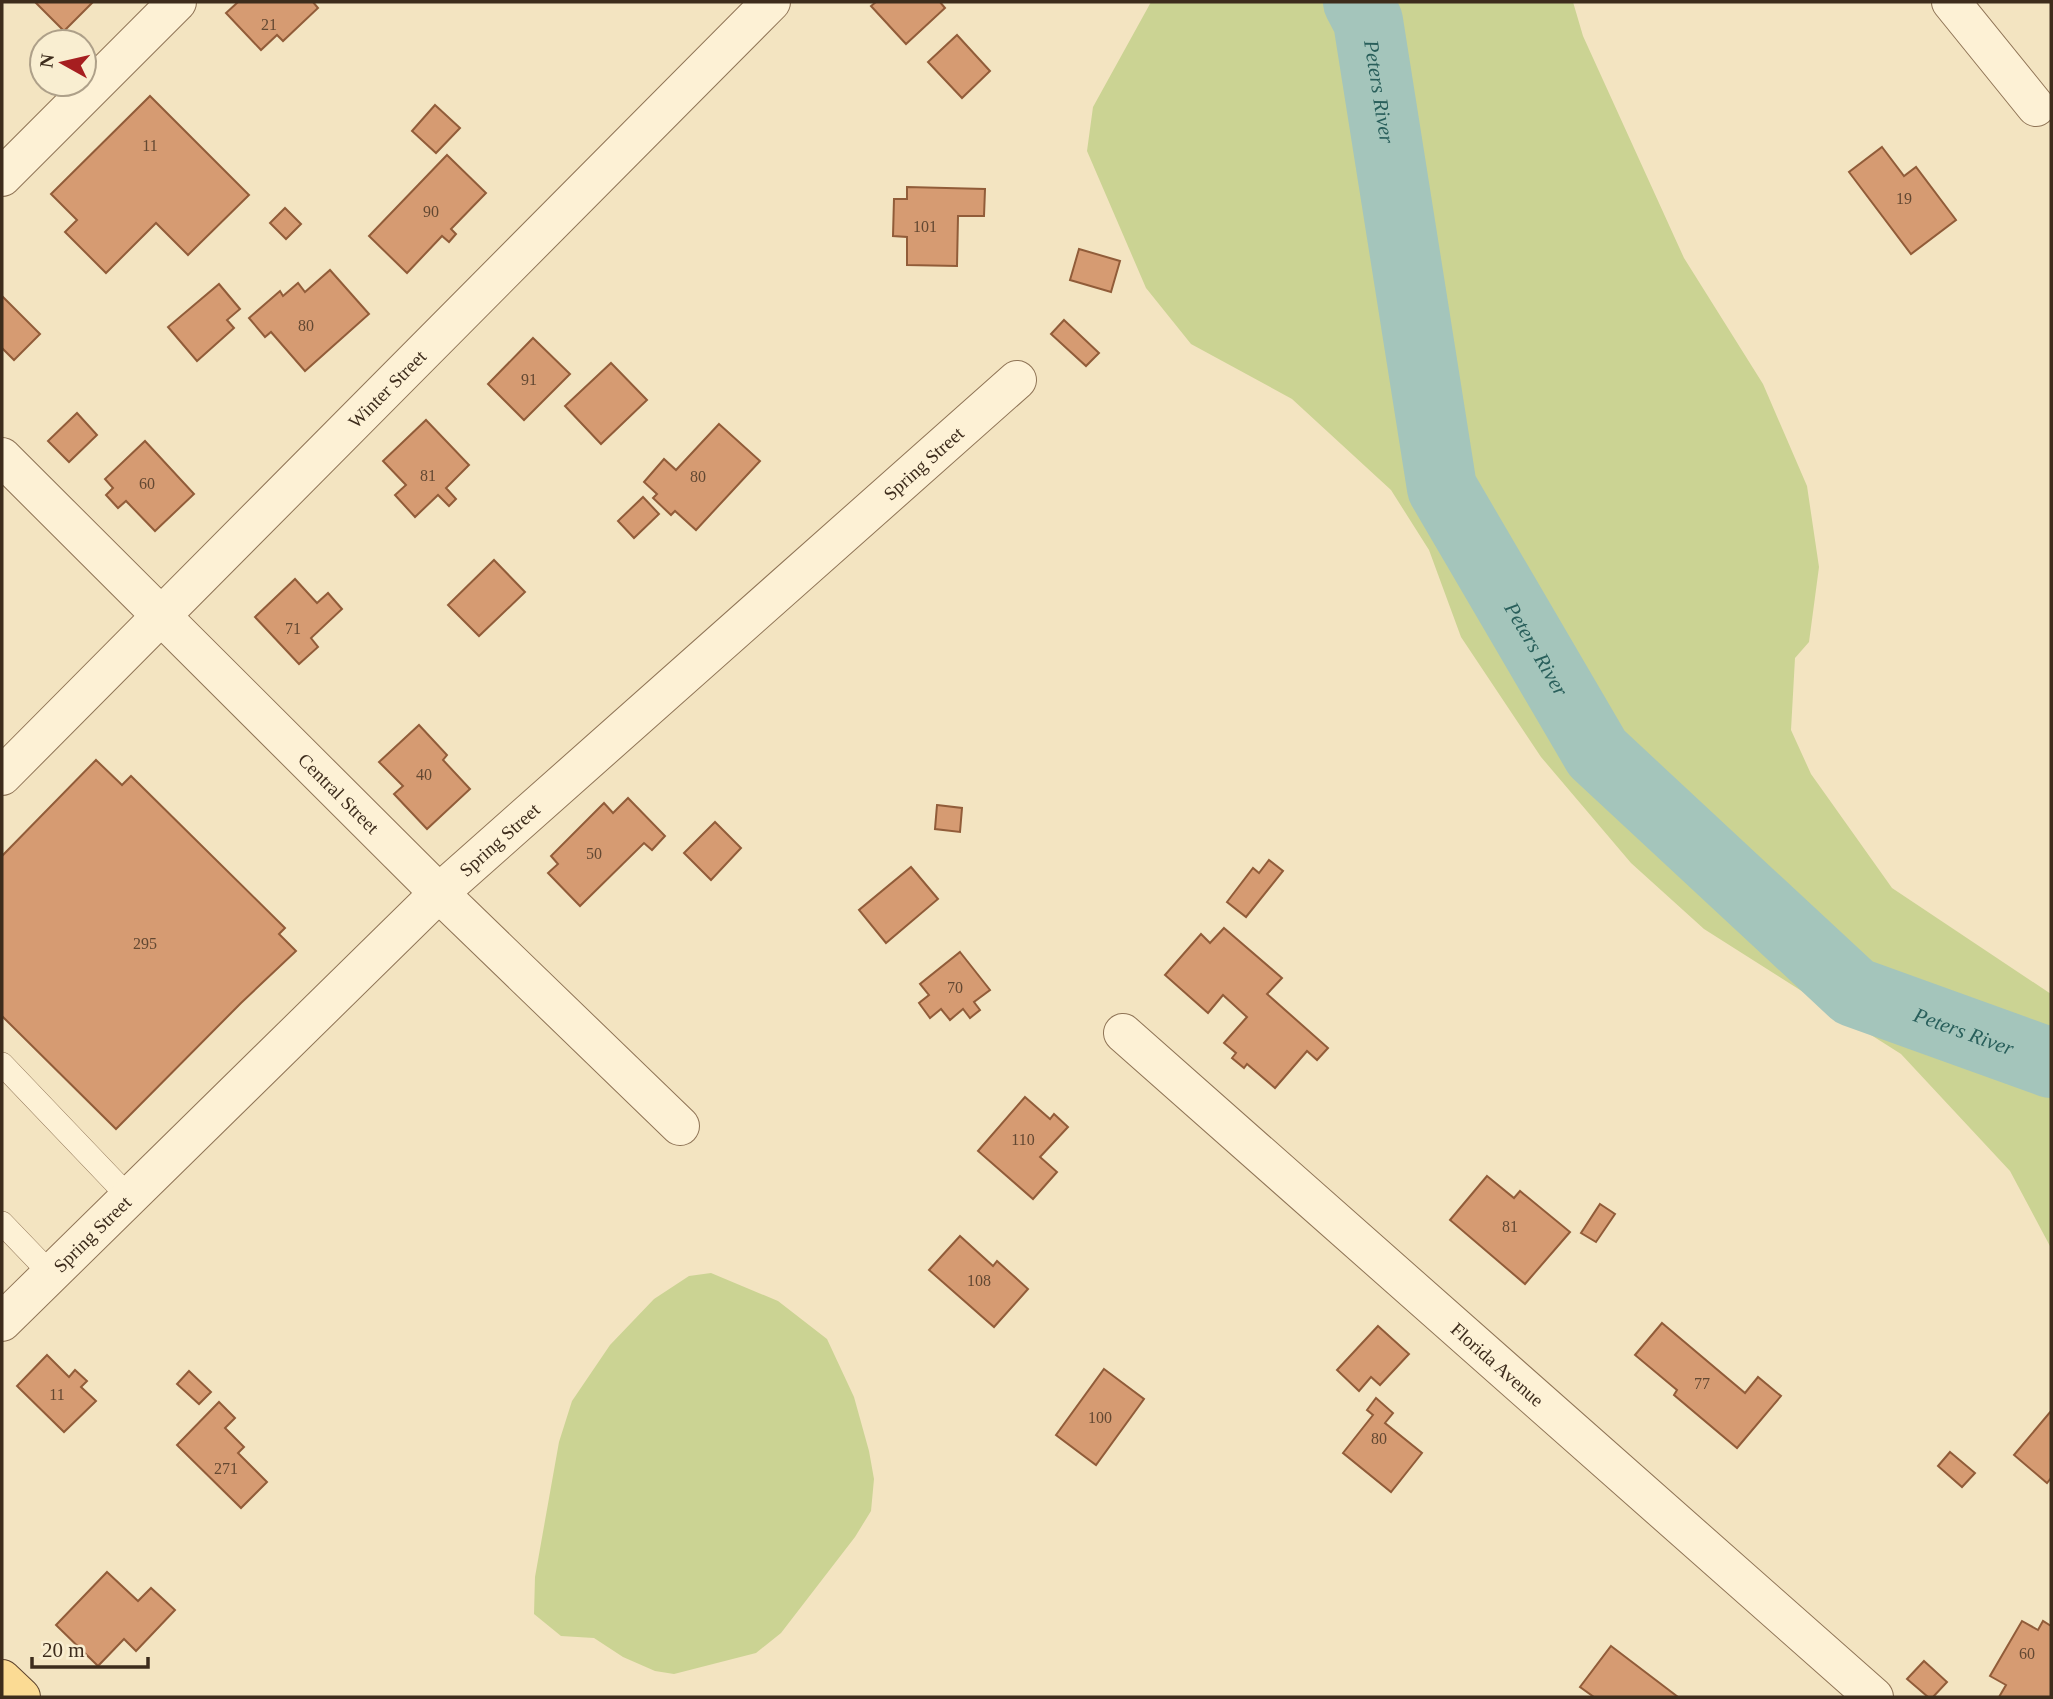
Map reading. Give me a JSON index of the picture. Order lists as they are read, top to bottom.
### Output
{
  "streets": {
    "street": [
      "Winter Street",
      "Spring Street",
      "Central Street",
      "Florida Avenue"
    ]
  },
  "crossings": [
    ["Winter Street", "Central Street"],
    ["Spring Street", "Central Street"]
  ],
  "water": ["Peters River"],
  "house_numbers": [
    "21",
    "11",
    "19",
    "90",
    "101",
    "80",
    "91",
    "81",
    "80",
    "60",
    "71",
    "40",
    "50",
    "295",
    "70",
    "110",
    "81",
    "108",
    "77",
    "11",
    "100",
    "80",
    "271",
    "60"
  ],
  "scale_bar": "20 m",
  "north": "left"
}
